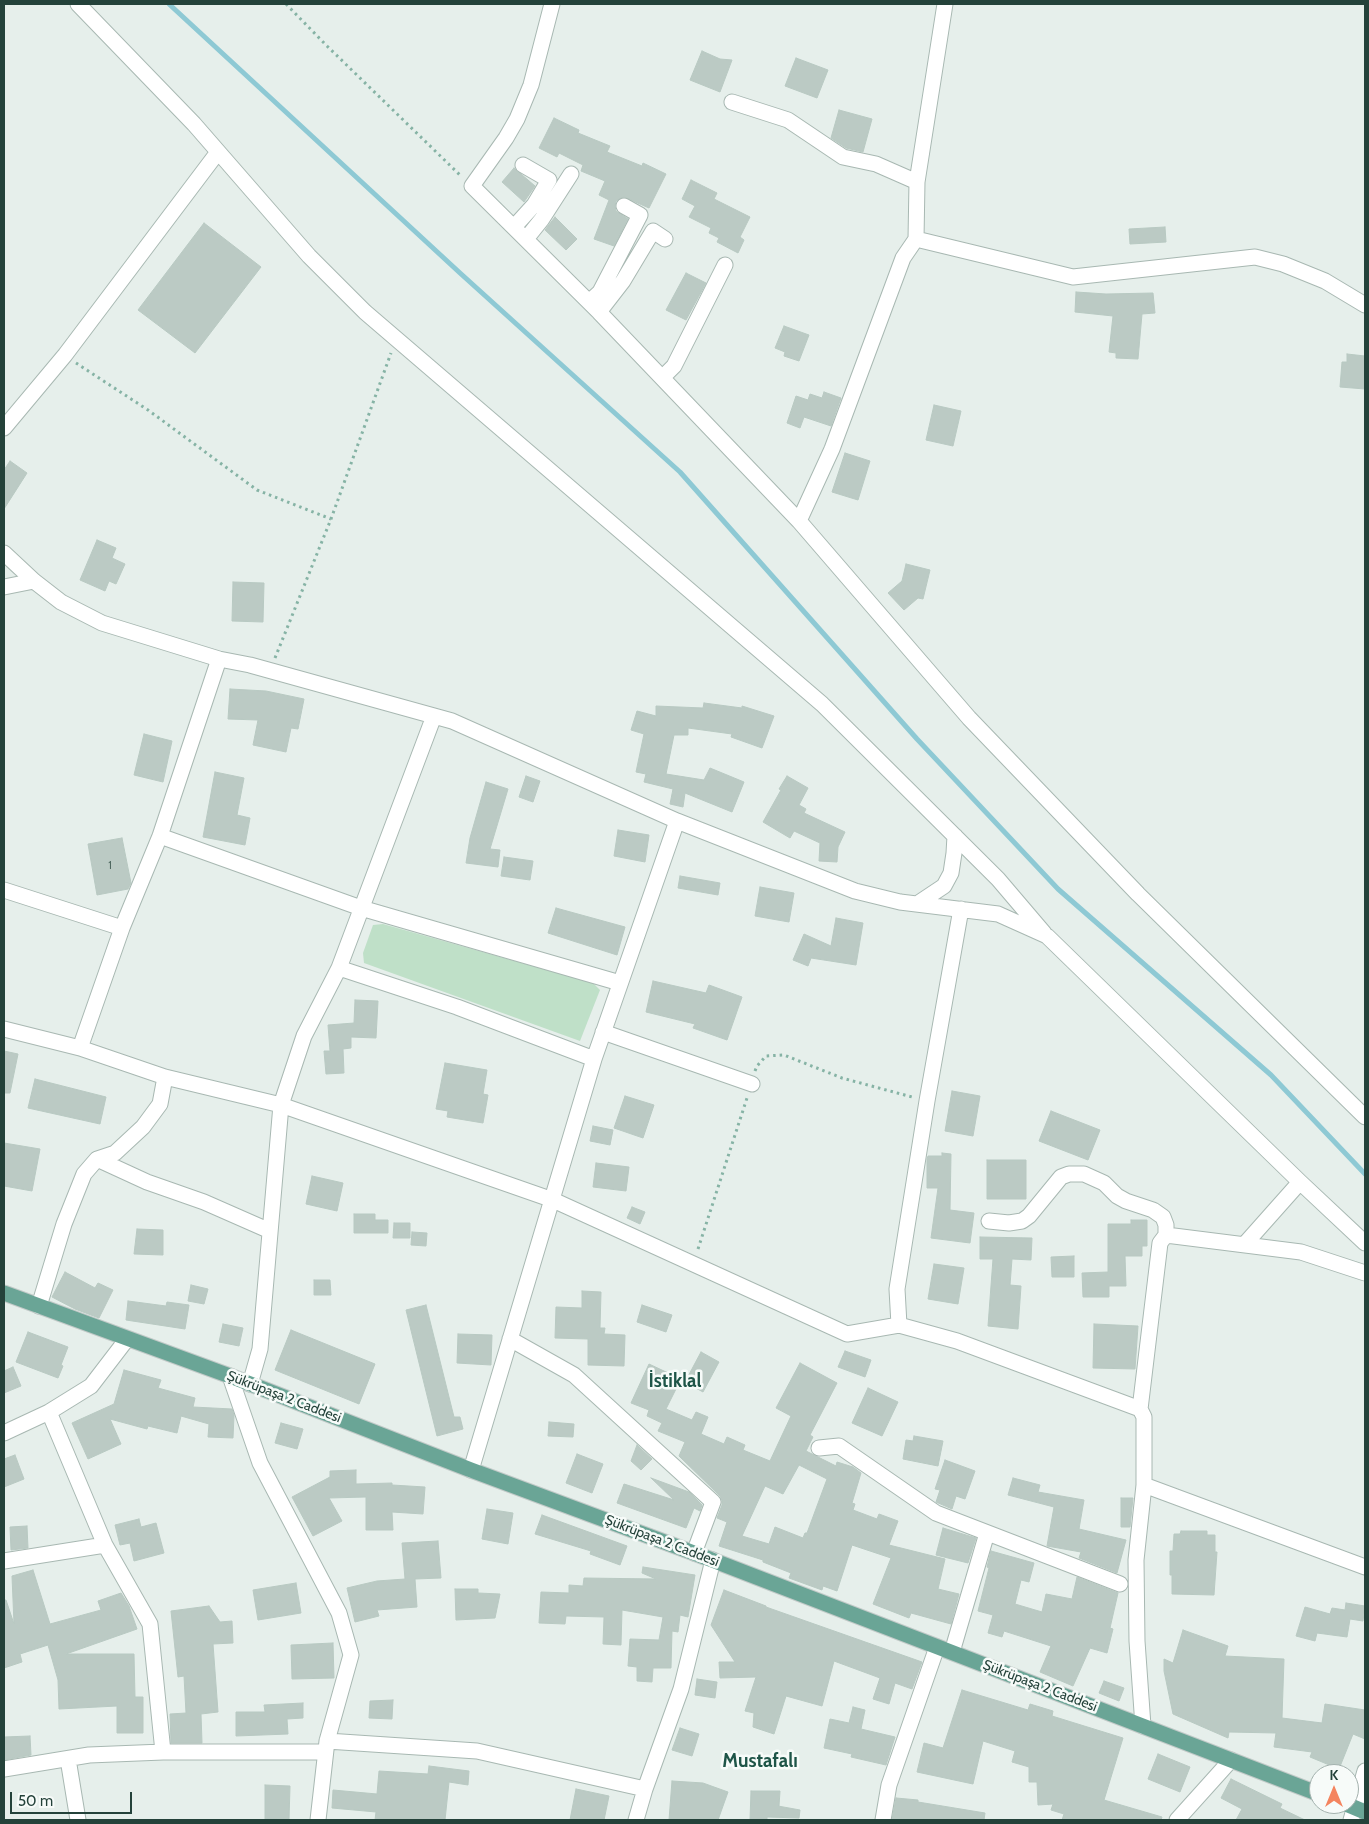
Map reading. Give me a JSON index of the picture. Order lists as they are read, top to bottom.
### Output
{
  "streets": {
    "main road": ["Şükrüpaşa 2 Caddesi"]
  },
  "districts": ["İstiklal", "Mustafalı"],
  "house_numbers": ["1"],
  "scale_bar": "50 m",
  "north": "top"
}
